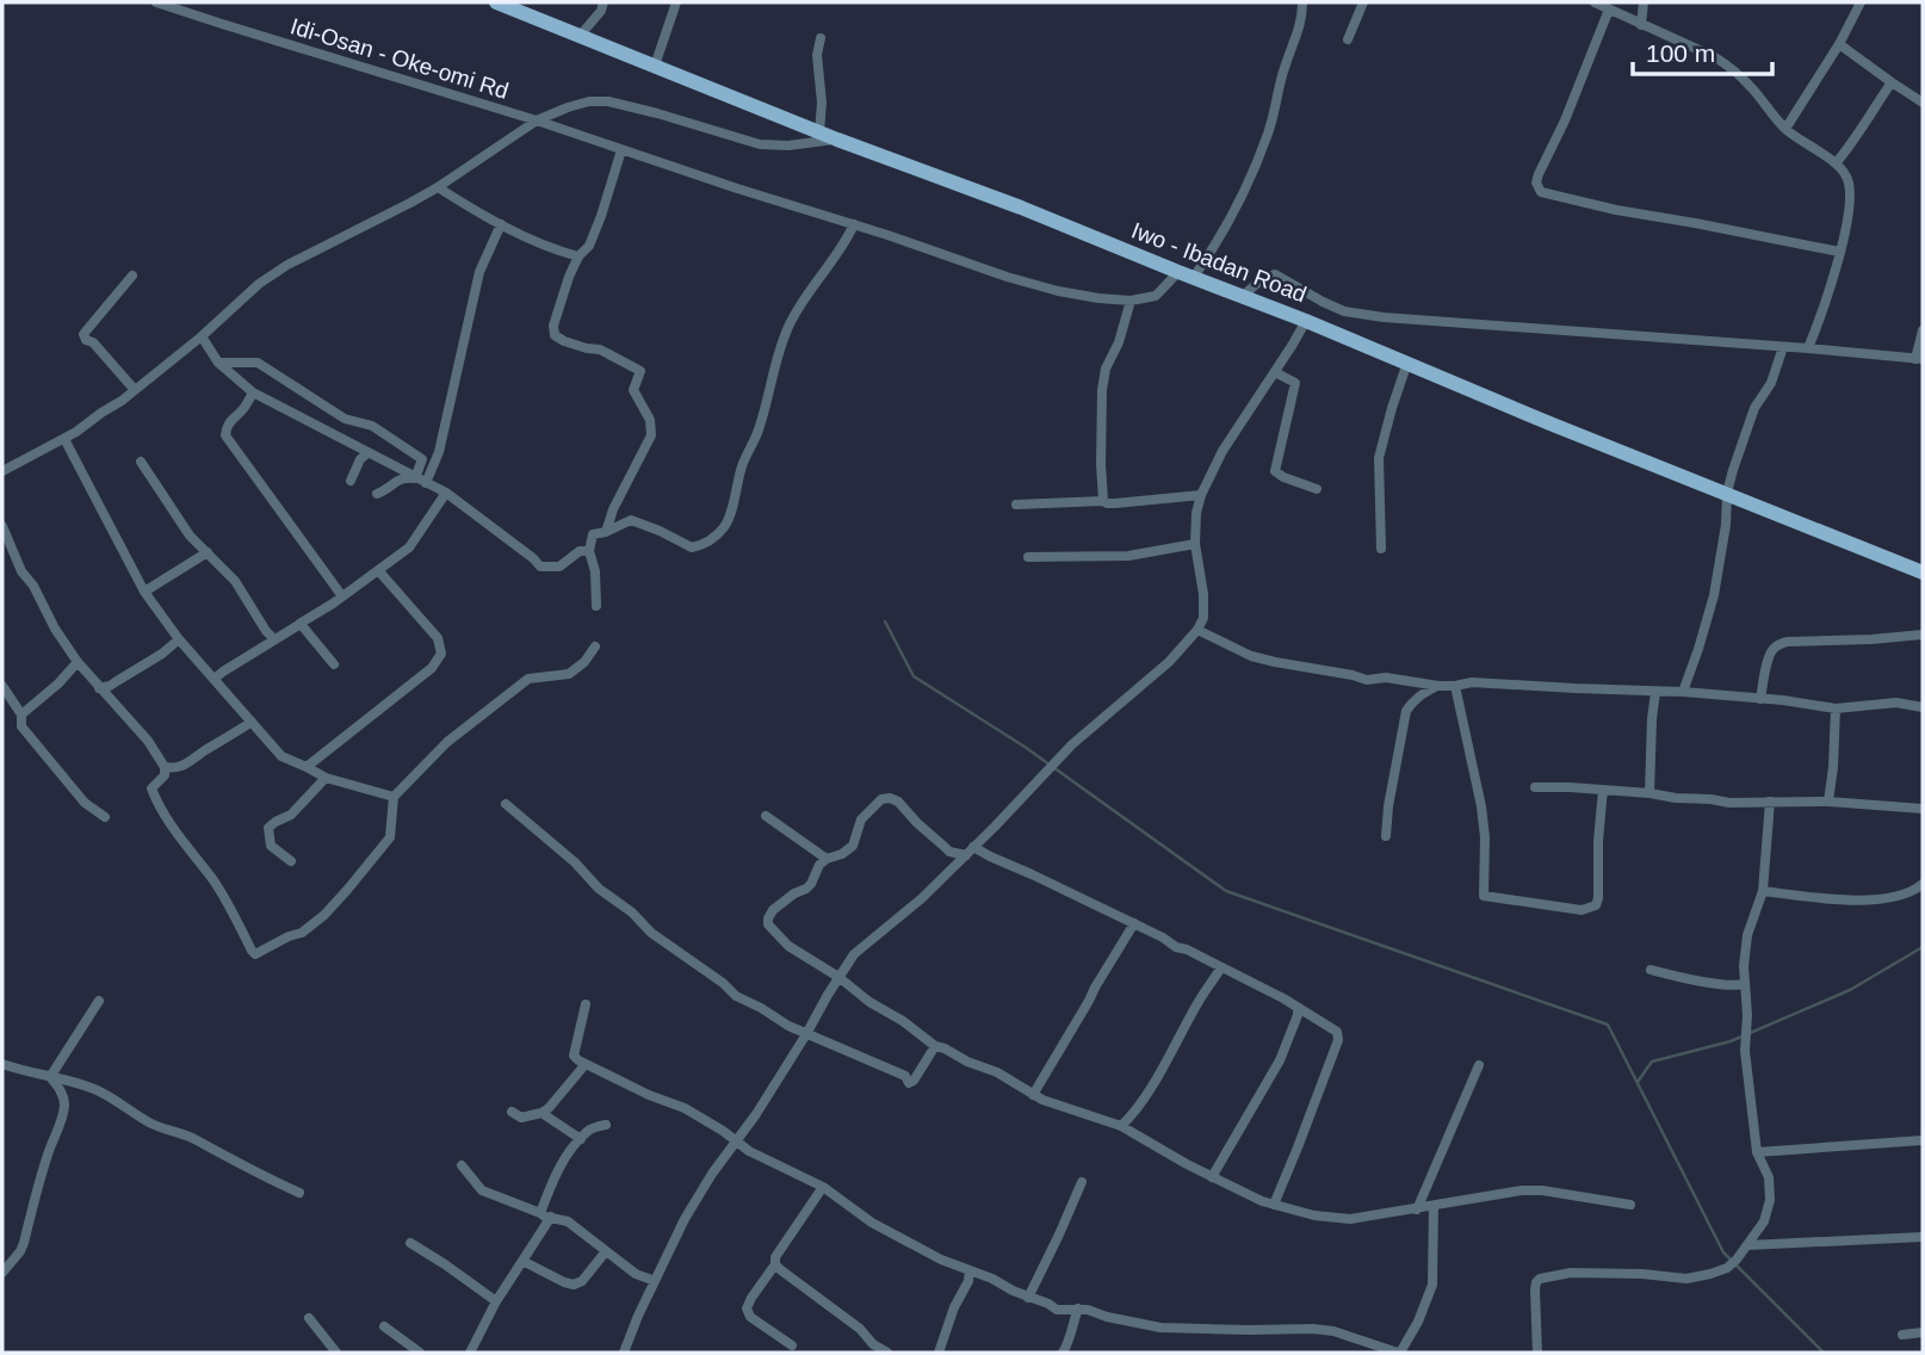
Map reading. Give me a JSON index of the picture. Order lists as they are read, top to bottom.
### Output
{
  "streets": {
    "main road": ["Iwo - Ibadan Road"],
    "street": ["Idi-Osan - Oke-omi Rd"]
  },
  "scale_bar": "100 m"
}
